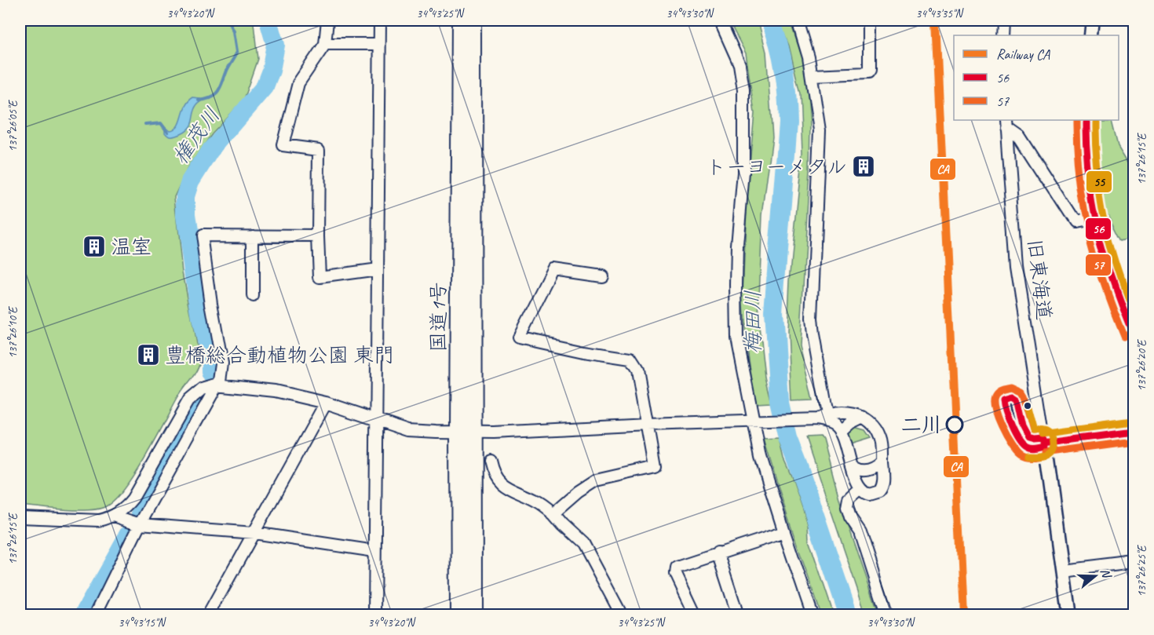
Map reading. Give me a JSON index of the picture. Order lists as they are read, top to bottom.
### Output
{
  "streets": {
    "highway": ["国道1号"],
    "street": ["旧東海道"]
  },
  "water": ["権茂川", "梅田川"],
  "places": {
    "building": ["トーヨーメタル", "温室", "豊橋総合動植物公園 東門"],
    "other": ["二川"]
  },
  "lines": [
    "rail line CA",
    "transit line 56",
    "transit line 57",
    "transit line 55"
  ],
  "legend": ["Railway CA", "56", "57"],
  "north": "right",
  "coordinates": [
    "34°43'20\"N",
    "34°43'25\"N",
    "34°43'30\"N",
    "34°43'35\"N",
    "137°26'05\"E",
    "137°26'15\"E",
    "137°26'10\"E",
    "137°26'20\"E",
    "137°26'25\"E",
    "34°43'15\"N"
  ]
}
